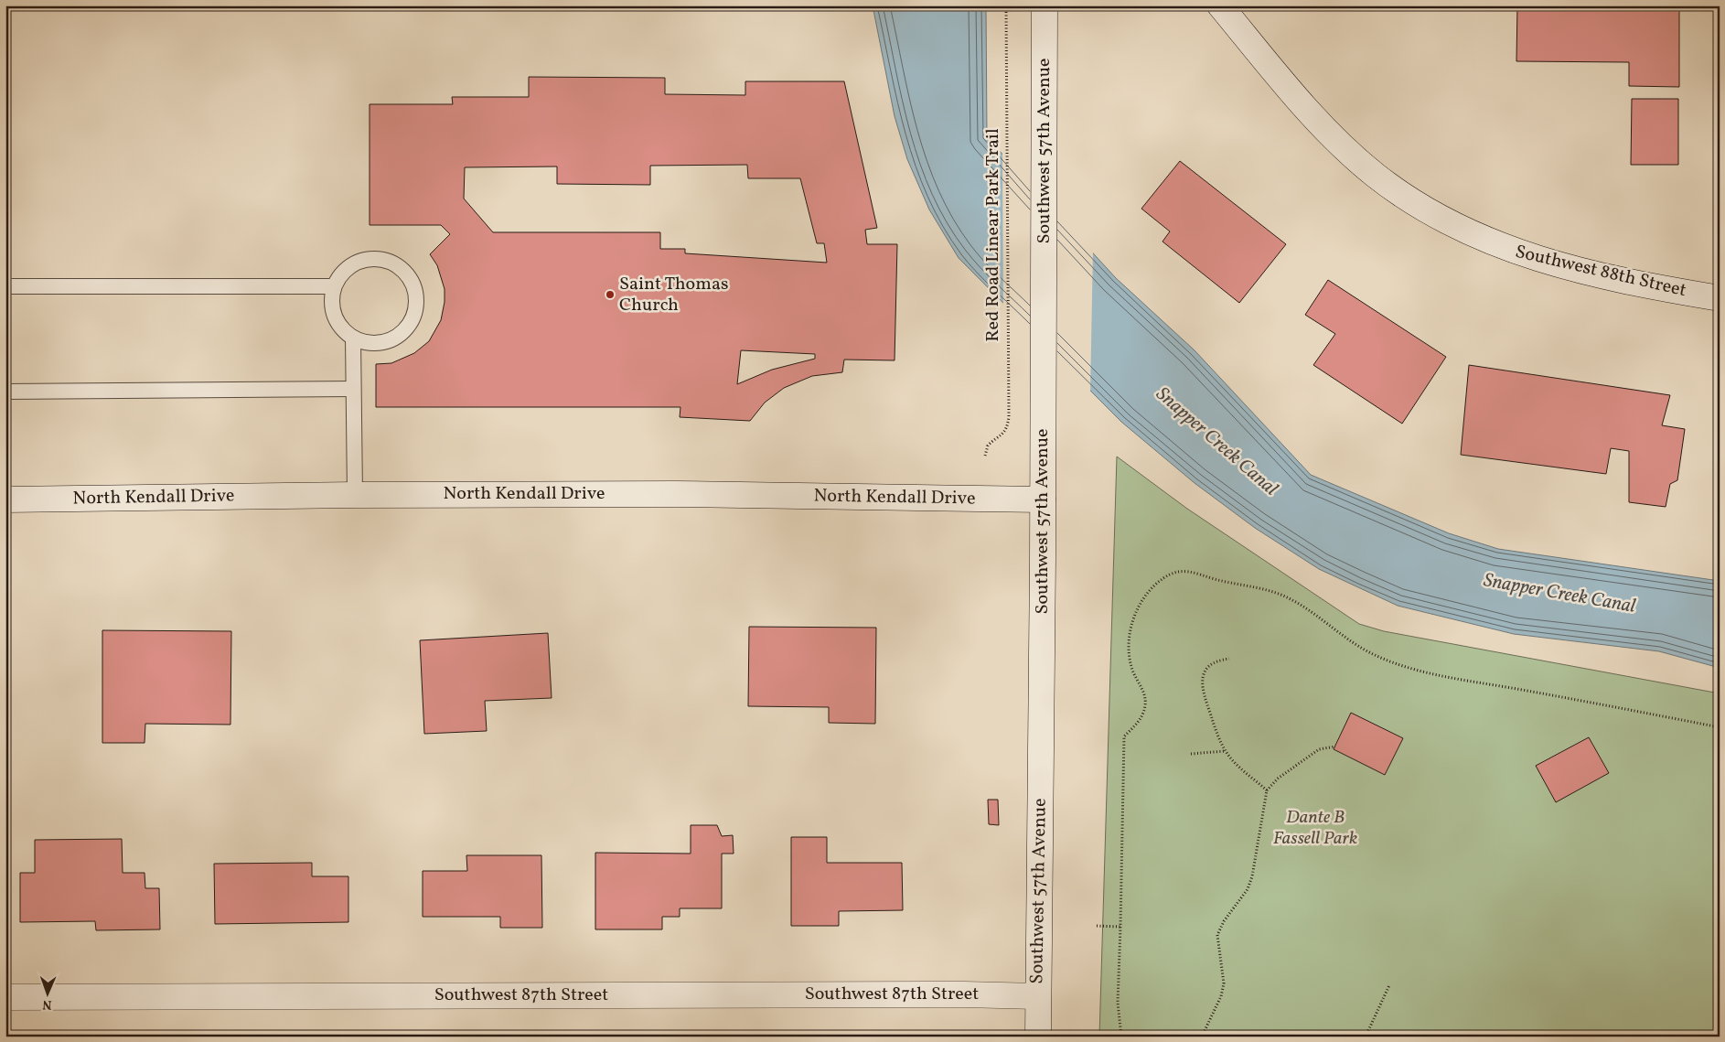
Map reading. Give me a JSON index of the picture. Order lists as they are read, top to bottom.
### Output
{
  "streets": {
    "street": [
      "Southwest 57th Avenue",
      "Southwest 88th Street",
      "North Kendall Drive",
      "Southwest 87th Street"
    ],
    "path": ["Red Road Linear Park Trail"]
  },
  "crossings": [
    ["Southwest 57th Avenue", "North Kendall Drive"],
    ["Southwest 57th Avenue", "Southwest 87th Street"]
  ],
  "water": ["Snapper Creek Canal"],
  "parks": ["Dante B Fassell Park"],
  "places": ["Saint Thomas Church"],
  "north": "bottom"
}
